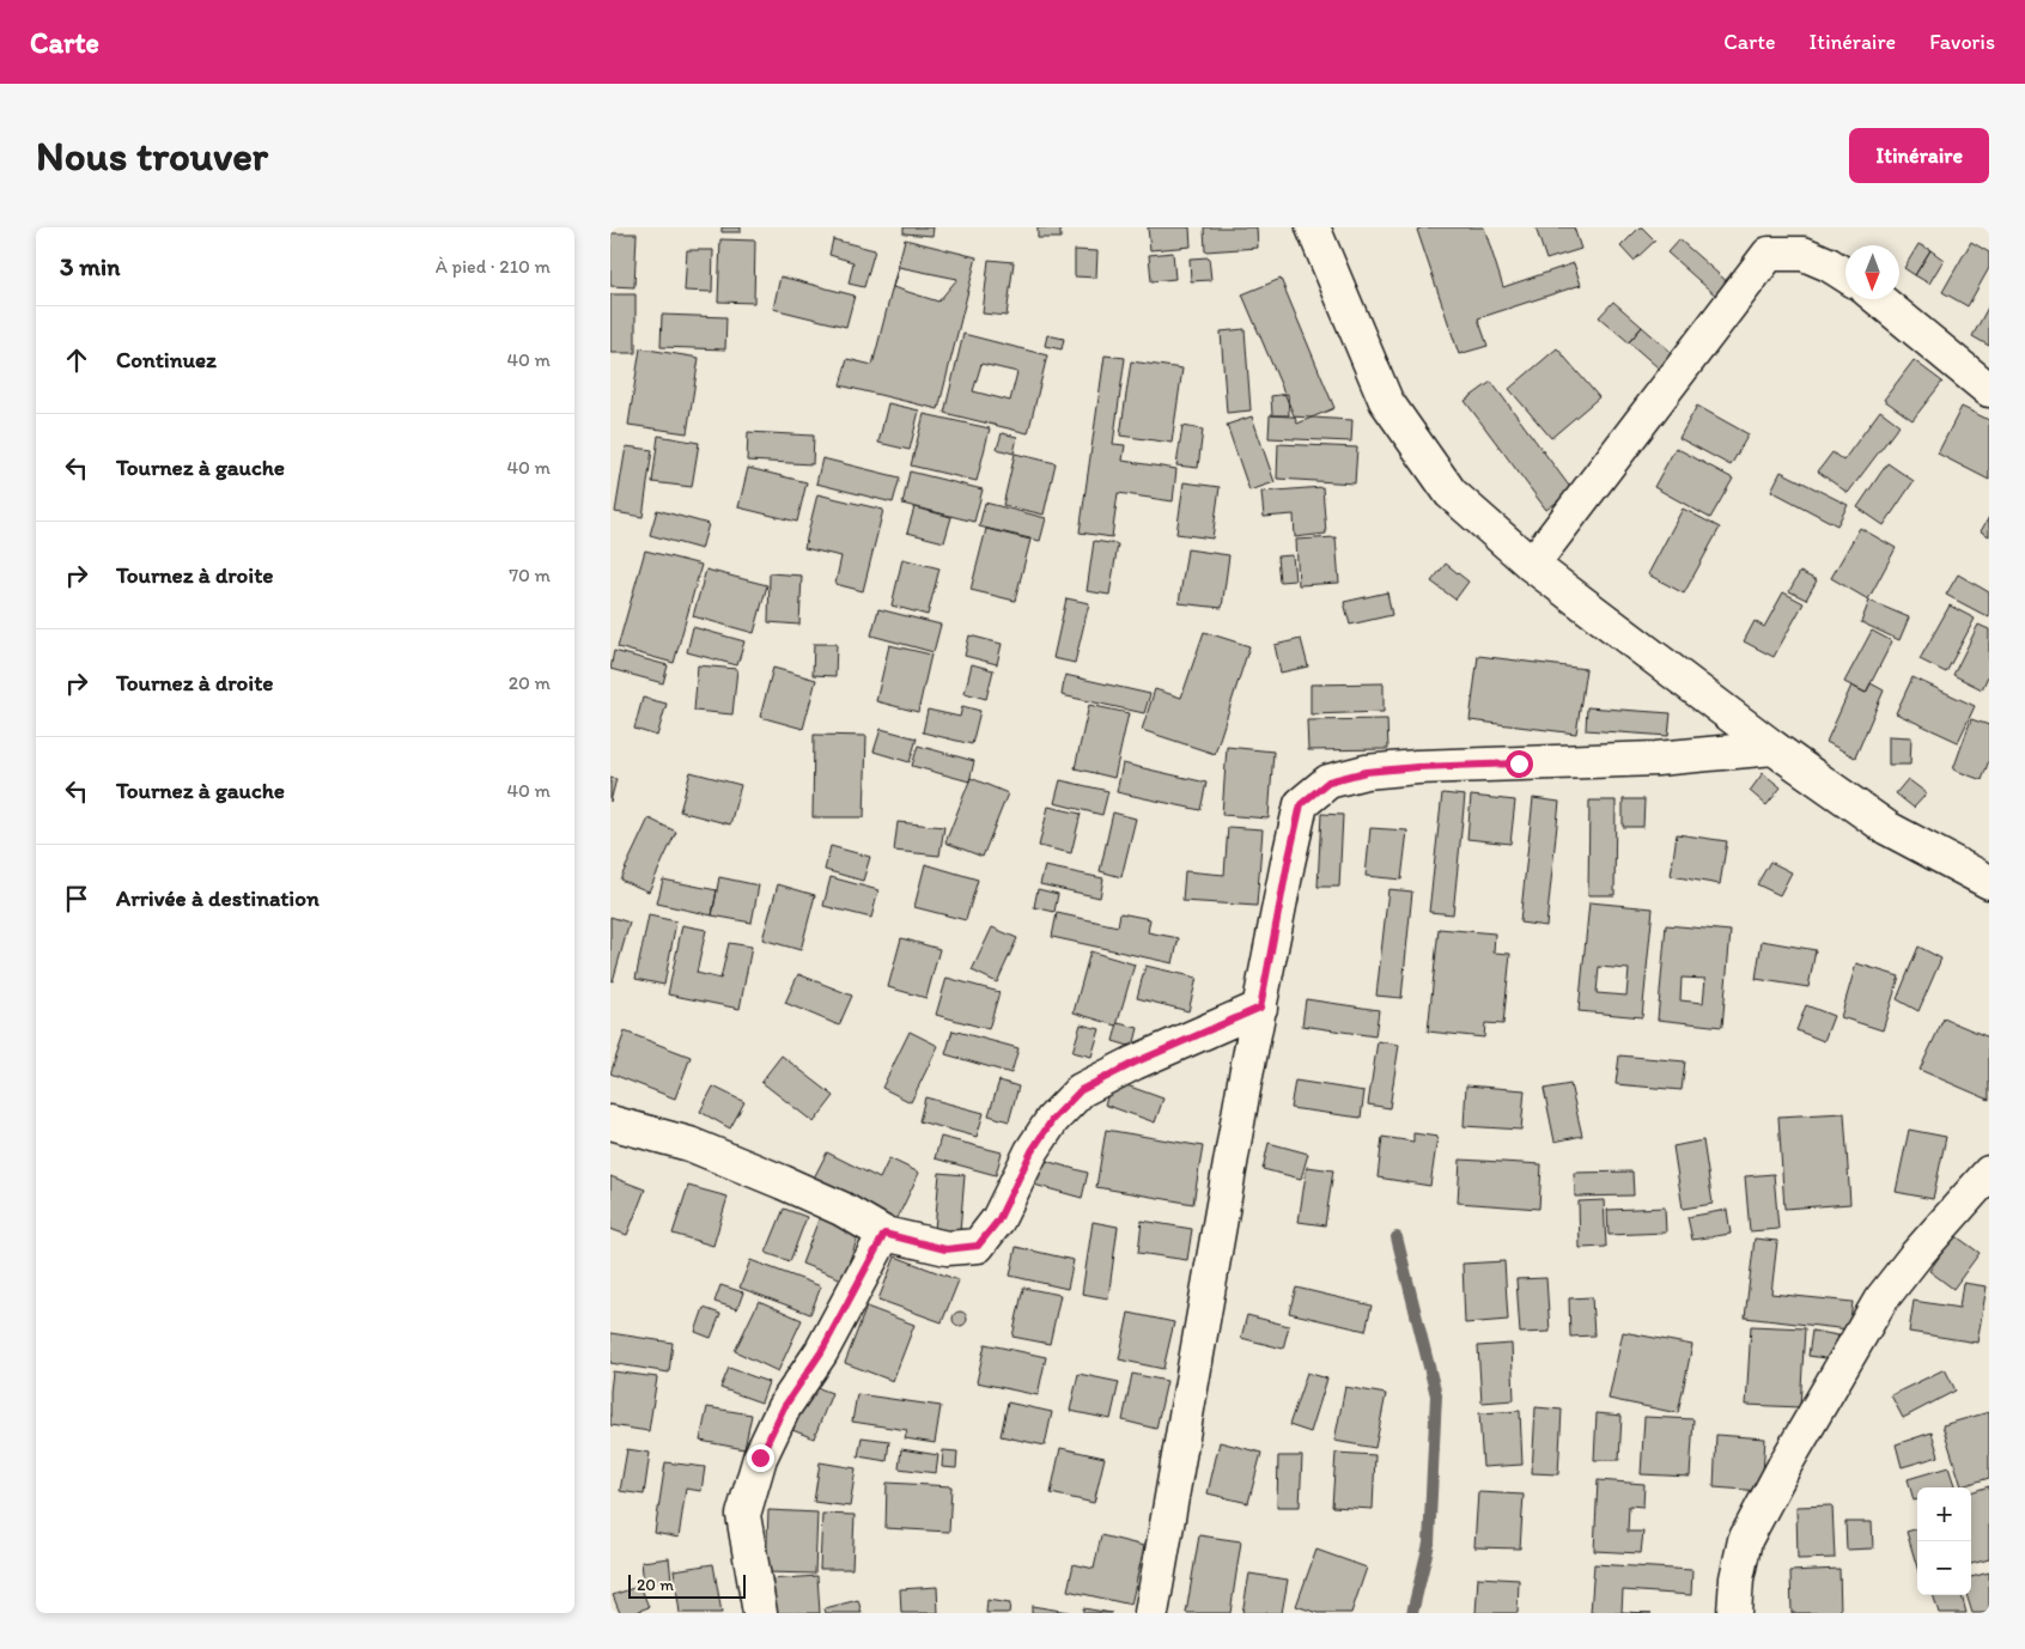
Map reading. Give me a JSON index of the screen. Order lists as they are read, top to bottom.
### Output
{
  "scale_bar": "20 m",
  "north": "bottom",
  "page": {
    "header": "Carte",
    "nav": ["Carte", "Itinéraire", "Favoris"],
    "buttons": "Itinéraire",
    "title": "Nous trouver",
    "heading": ["3 min", "À pied · 210 m"],
    "list": [
      ["Continuez", "40 m"],
      ["Tournez à gauche", "40 m"],
      ["Tournez à droite", "70 m"],
      ["Tournez à droite", "20 m"],
      ["Tournez à gauche", "40 m"],
      "Arrivée à destination"
    ],
    "map_buttons": ["+", "−"],
    "scale": "20 m"
  }
}
